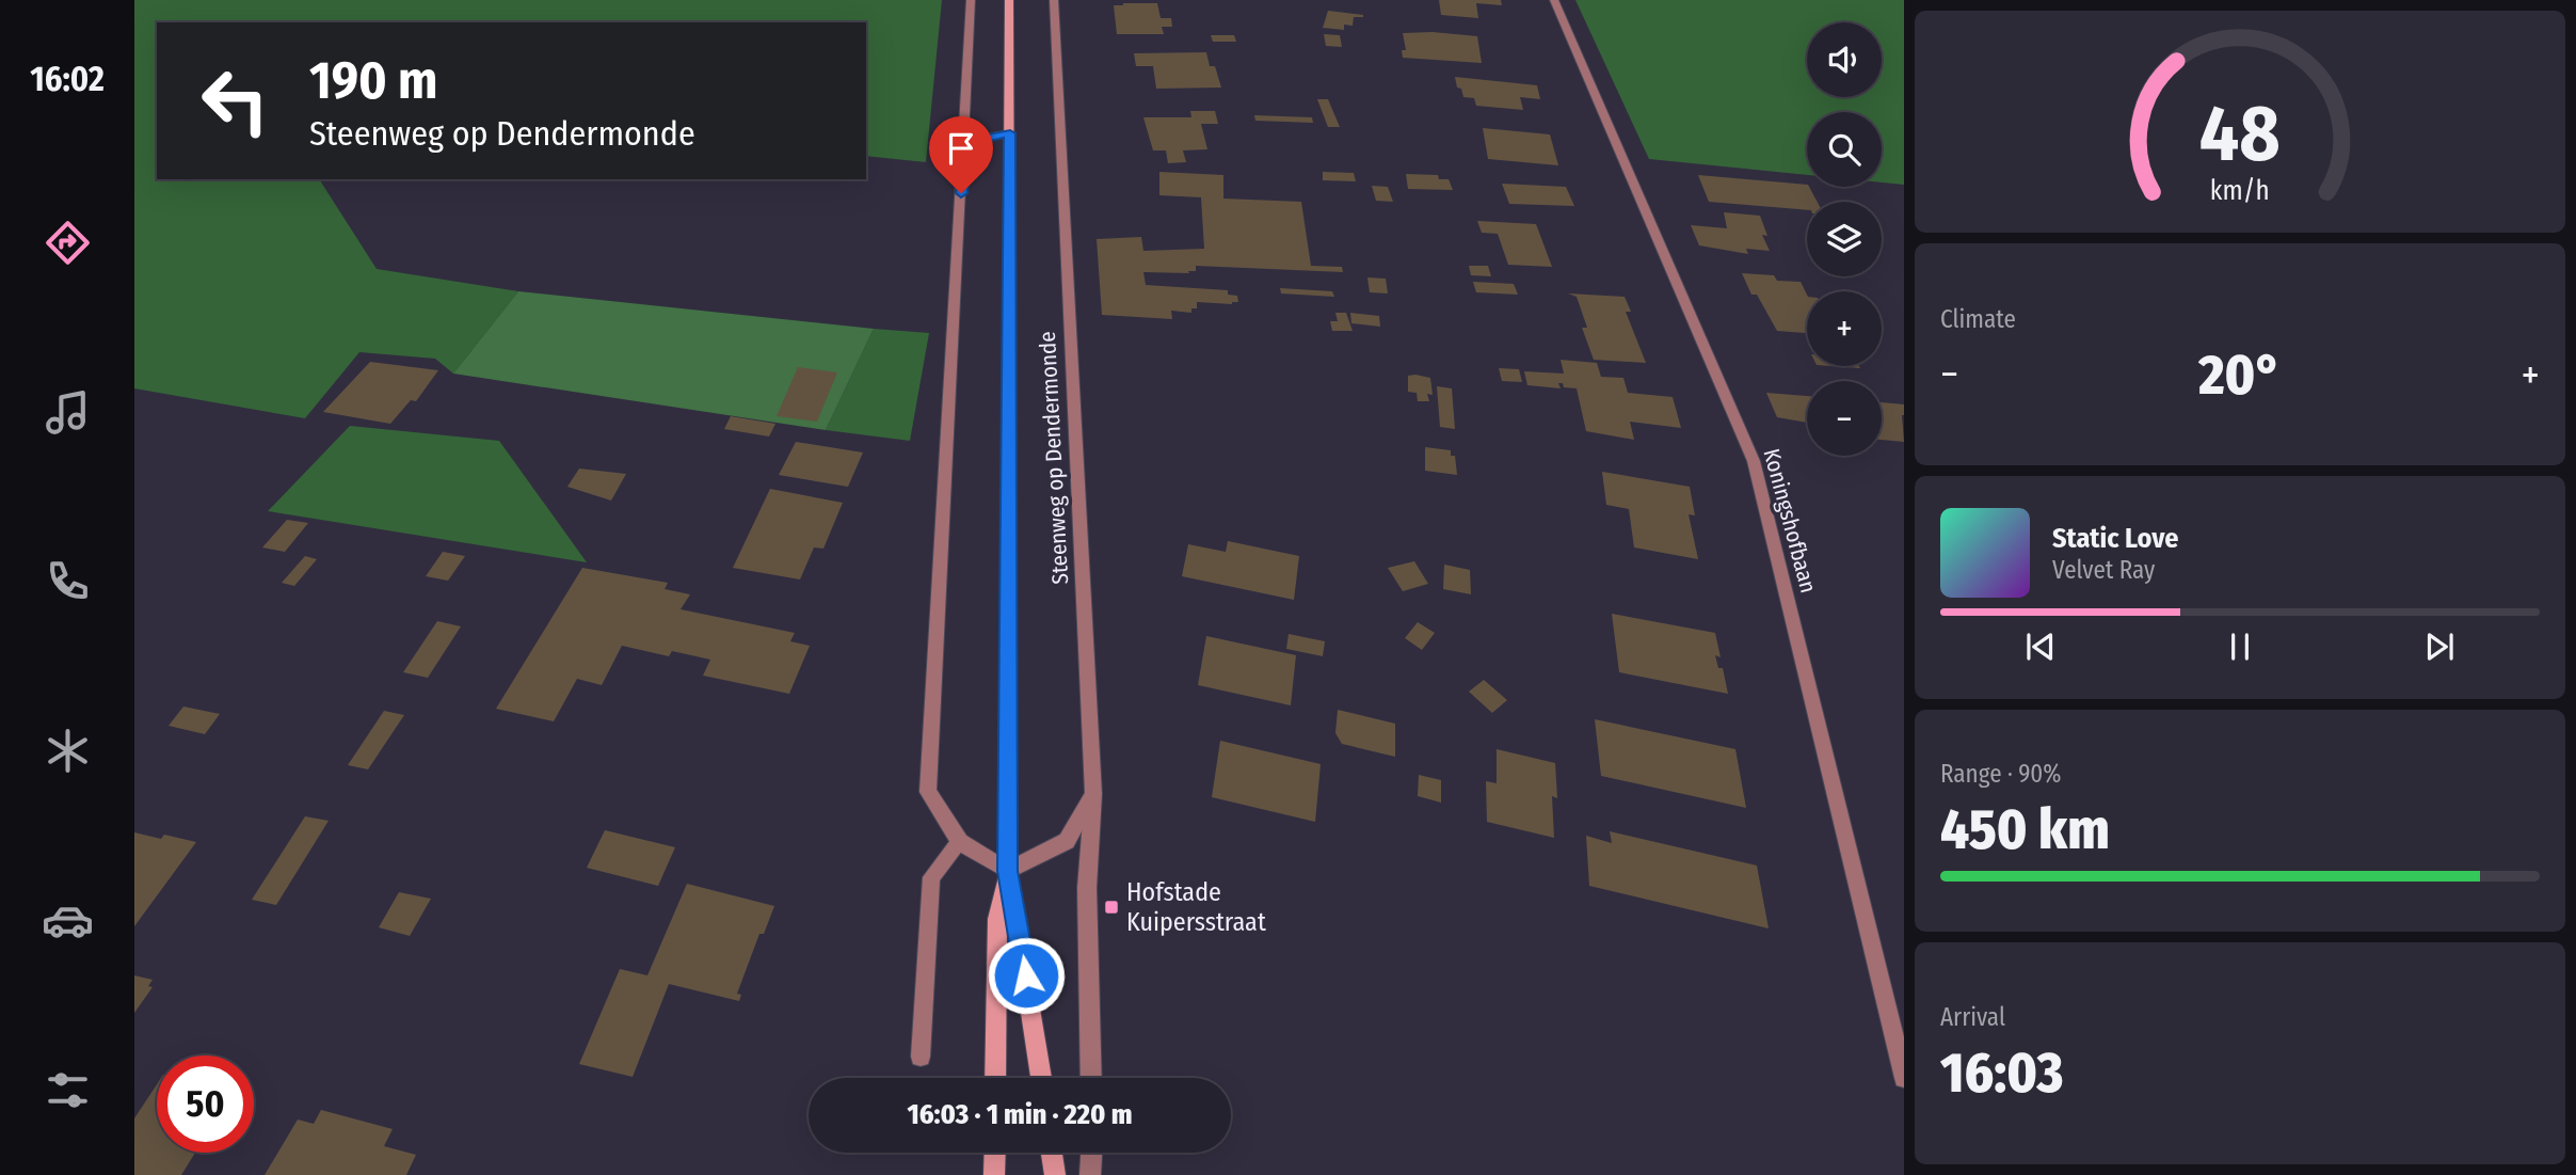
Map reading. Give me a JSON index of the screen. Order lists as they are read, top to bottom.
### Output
{
  "streets": {
    "main road": ["Steenweg op Dendermonde"],
    "street": ["Koningshofbaan"]
  },
  "places": {
    "transit": ["Hofstade Kuipersstraat"]
  },
  "page": {
    "tabs": "16:02",
    "map_buttons": ["+", "−"],
    "turn": ["190 m", "Steenweg op Dendermonde"],
    "tile": [
      "Climate",
      ["Range · 90%", "450 km"],
      ["Arrival", "16:03"]
    ],
    "heat": ["−", "20°", "+"],
    "song": ["Static Love", "Velvet Ray"],
    "limit": "50",
    "trip": "16:03 · 1 min · 220 m",
    "gauge": ["48", "km/h"]
  }
}
